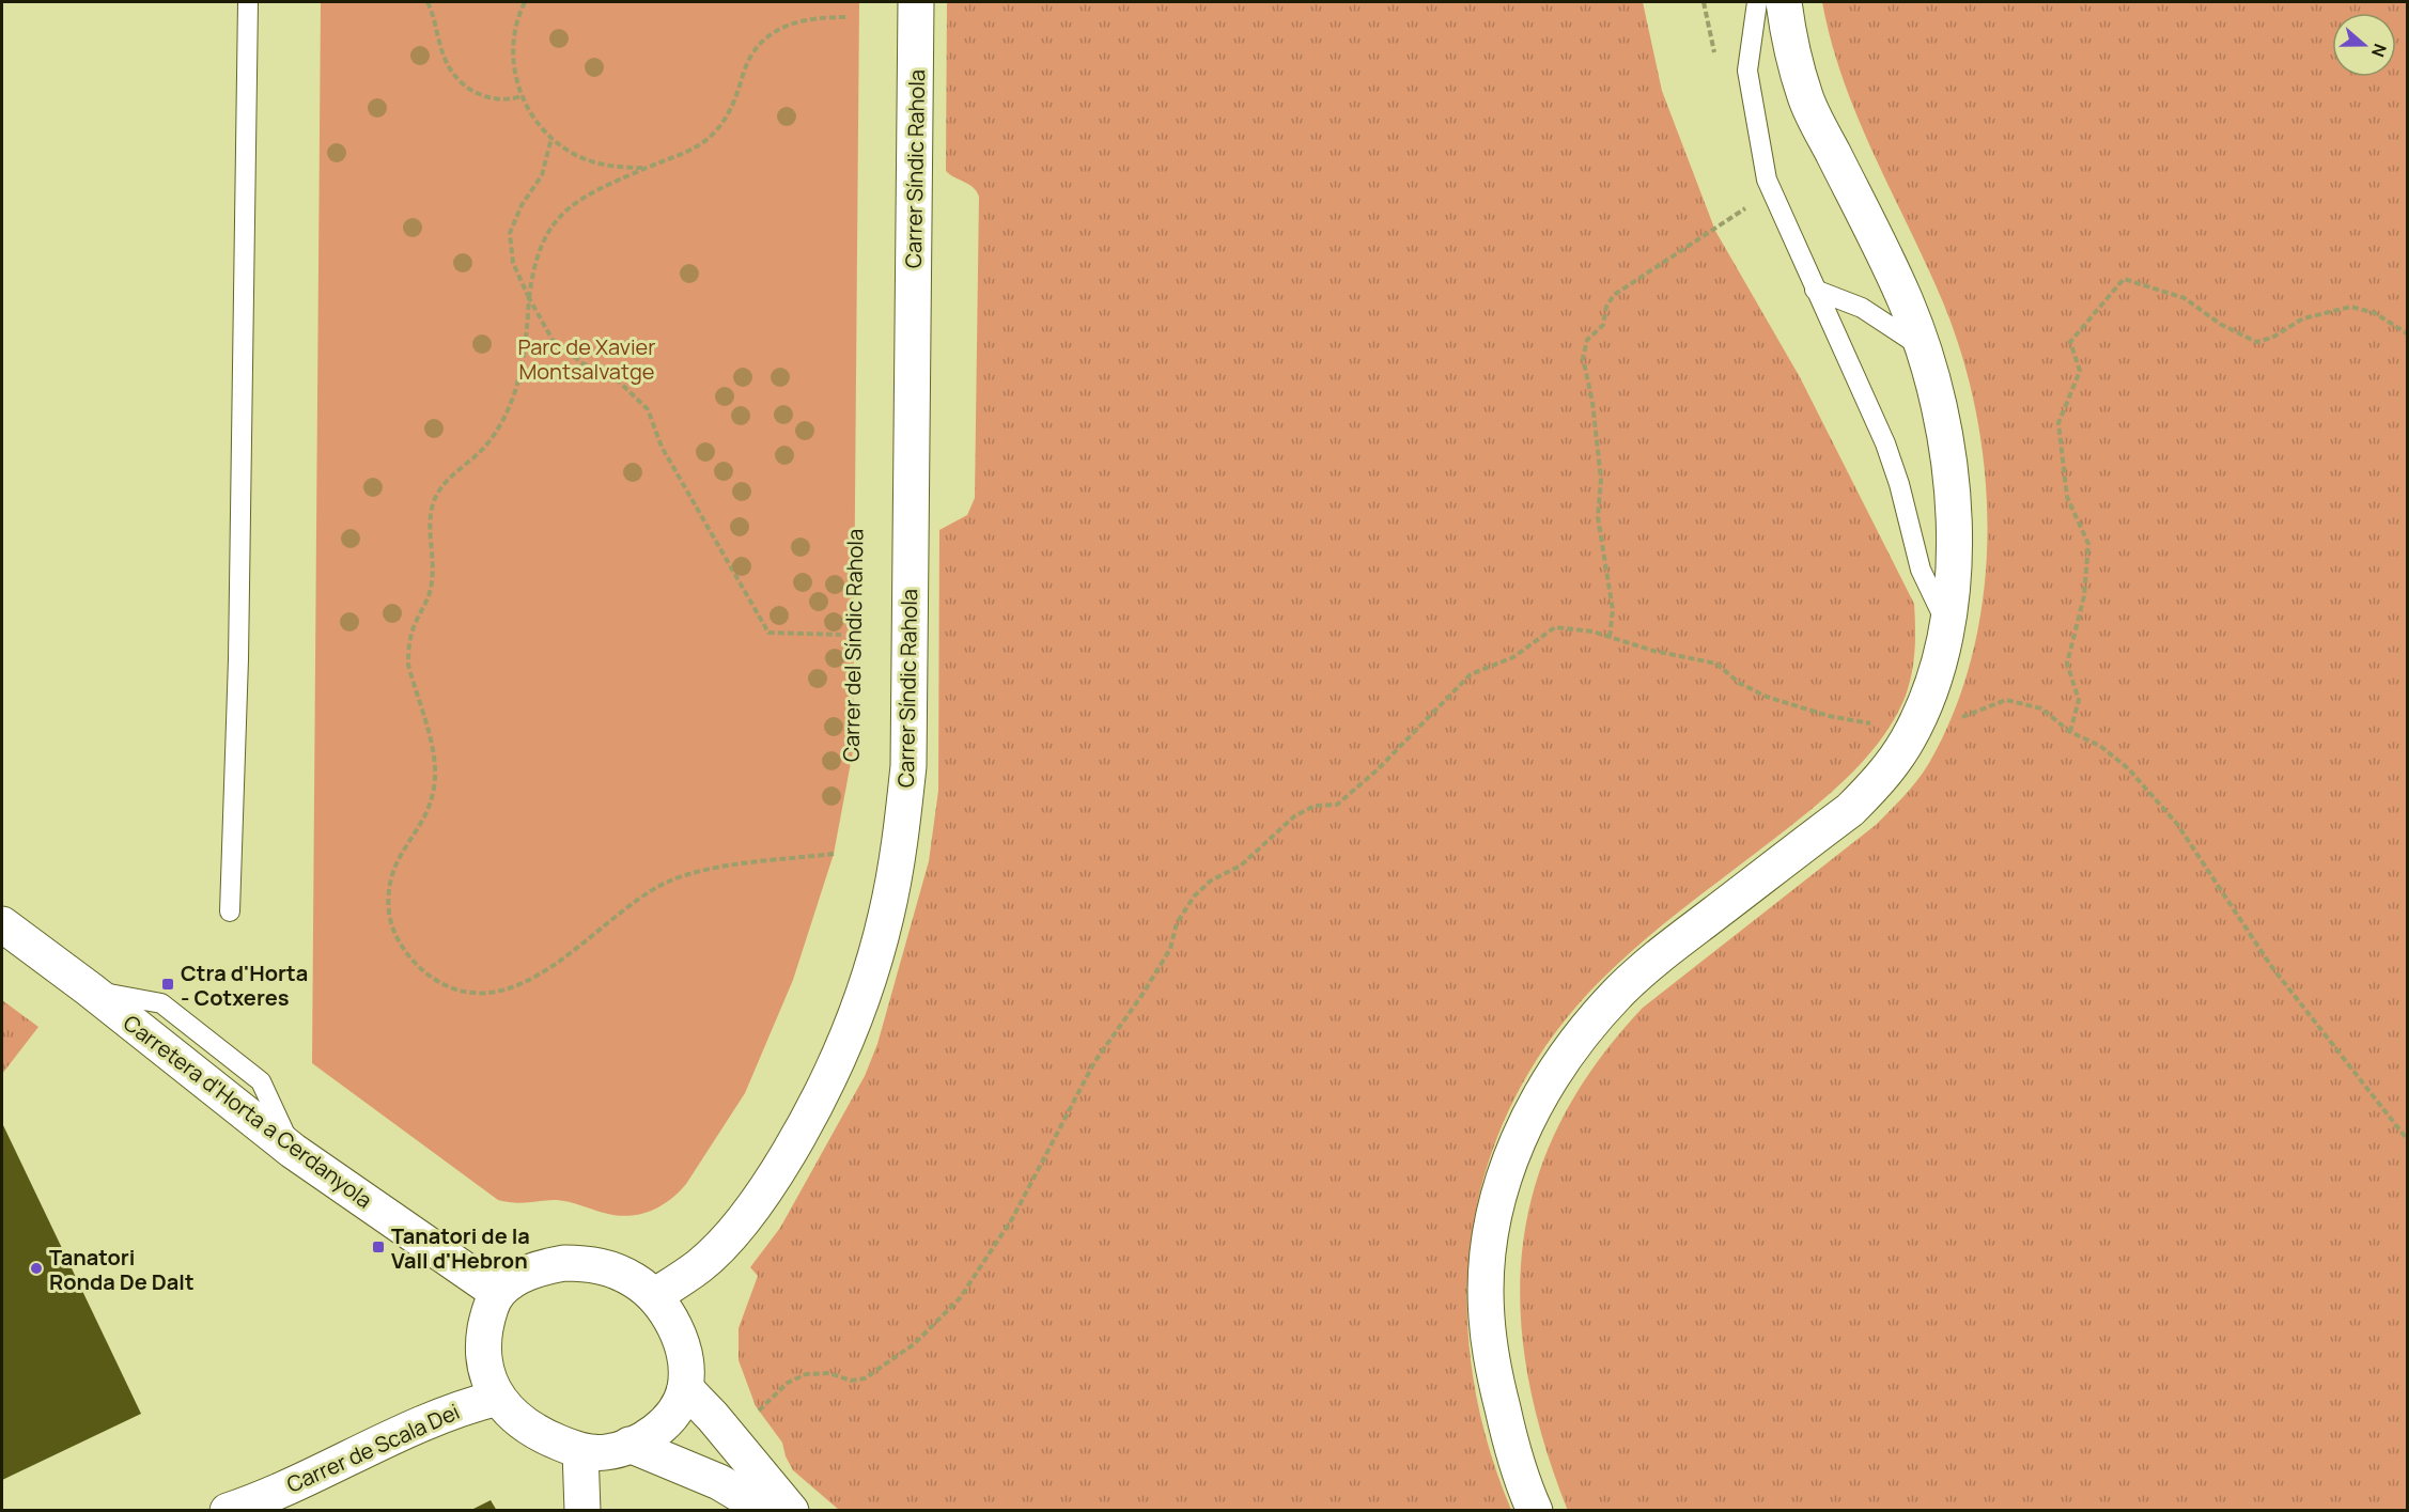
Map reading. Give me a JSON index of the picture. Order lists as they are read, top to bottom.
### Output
{
  "streets": {
    "street": ["Carrer Síndic Rahola", "Carretera d'Horta a Cerdanyola", "Carrer de Scala Dei"]
  },
  "crossings": [
    ["Carrer Síndic Rahola", "Carretera d'Horta a Cerdanyola"],
    ["Carrer Síndic Rahola", "Carrer de Scala Dei"],
    ["Carretera d'Horta a Cerdanyola", "Carrer de Scala Dei"]
  ],
  "parks": ["Parc de Xavier Montsalvatge"],
  "places": {
    "transit": ["Ctra d'Horta - Cotxeres", "Tanatori de la Vall d'Hebron"],
    "other": ["Tanatori Ronda De Dalt"]
  },
  "north": "right"
}
